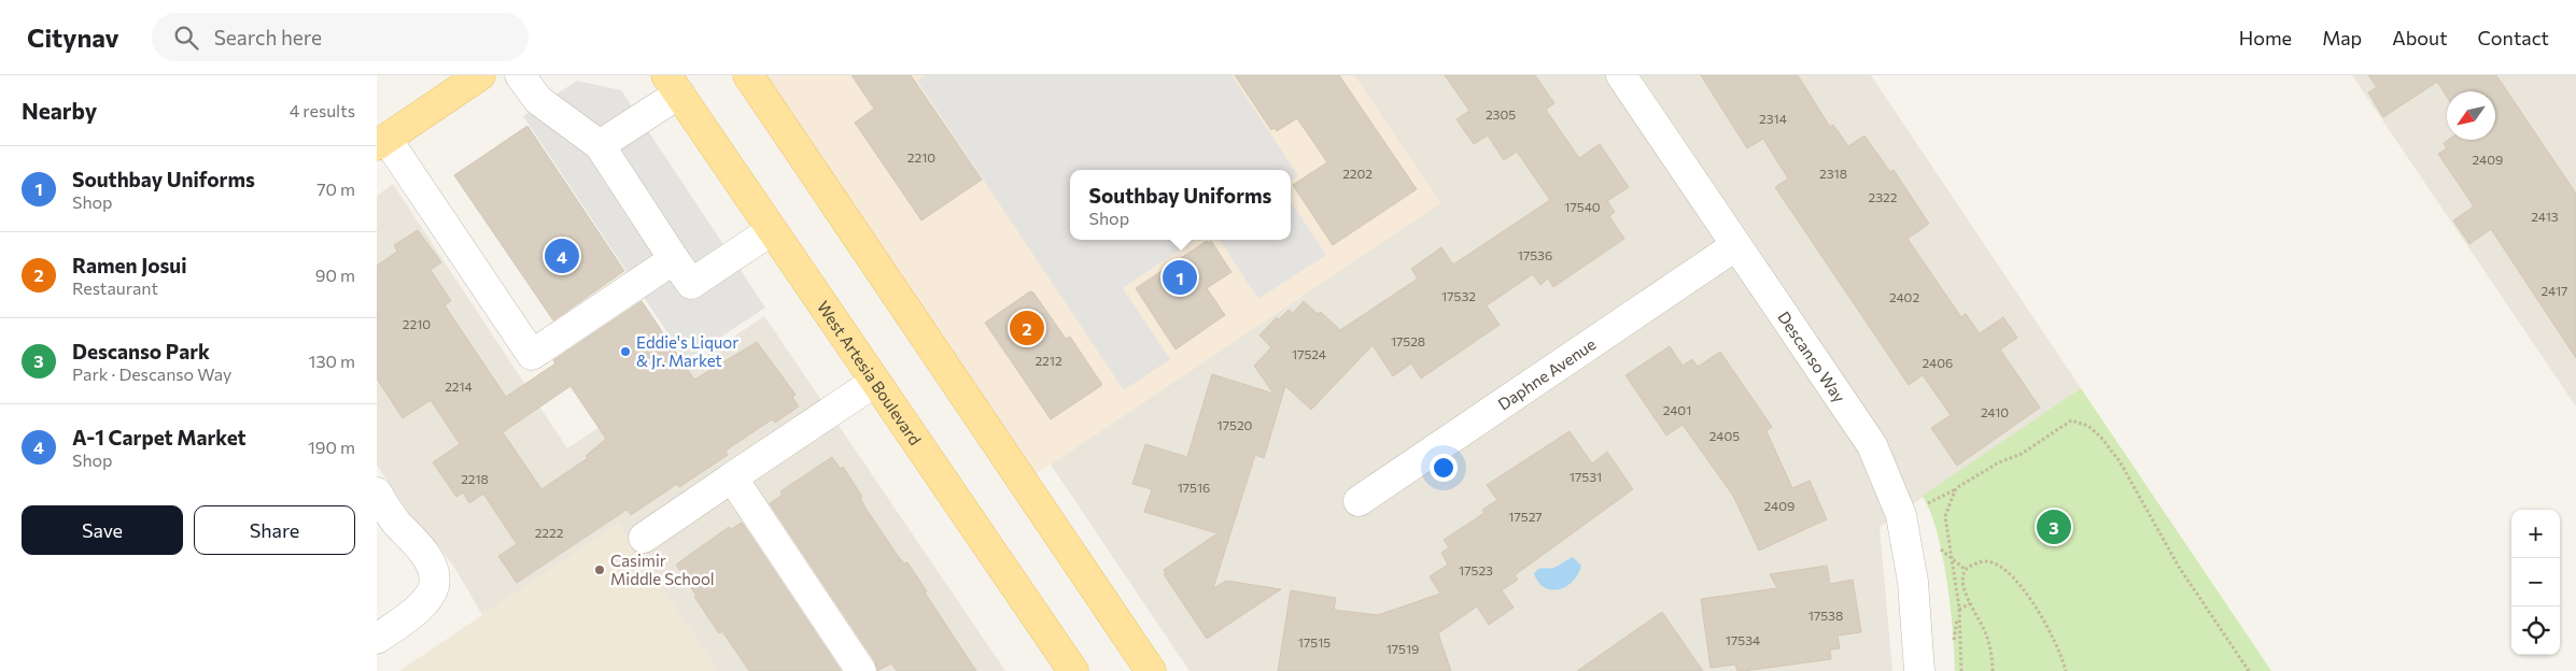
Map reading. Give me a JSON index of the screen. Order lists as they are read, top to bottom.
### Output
{
  "streets": {
    "main road": ["West Artesia Boulevard"],
    "street": ["Descanso Way", "Daphne Avenue"]
  },
  "crossings": [
    ["Descanso Way", "Daphne Avenue"]
  ],
  "places": ["Eddie's Liquor & Jr. Market", "Casimir Middle School"],
  "house_numbers": [
    "2305",
    "2314",
    "2210",
    "2409",
    "2202",
    "2318",
    "2322",
    "17540",
    "2413",
    "17536",
    "2417",
    "17532",
    "2402",
    "2210",
    "17528",
    "17524",
    "2212",
    "2406",
    "2214",
    "2401",
    "2410",
    "17520",
    "2405",
    "17531",
    "2218",
    "17516",
    "2409",
    "17527",
    "2222",
    "17523",
    "17538",
    "17534",
    "17515",
    "17519"
  ],
  "north": "bottom left",
  "page": {
    "header": "Citynav",
    "search": "Search here",
    "nav": [
      "Home",
      "Map",
      "About",
      "Contact"
    ],
    "heading": ["Nearby", "4 results"],
    "list": [
      {
        "mark": "1",
        "name": "Southbay Uniforms",
        "note": "Shop",
        "value": "70 m"
      },
      {
        "mark": "2",
        "name": "Ramen Josui",
        "note": "Restaurant",
        "value": "90 m"
      },
      {
        "mark": "3",
        "name": "Descanso Park",
        "note": "Park · Descanso Way",
        "value": "130 m"
      },
      {
        "mark": "4",
        "name": "A-1 Carpet Market",
        "note": "Shop",
        "value": "190 m"
      }
    ],
    "popup": ["Southbay Uniforms", "Shop"],
    "pins": [
      "4",
      "1",
      "2",
      "3"
    ],
    "buttons": ["Save", "Share"],
    "map_buttons": ["+", "−"]
  }
}
